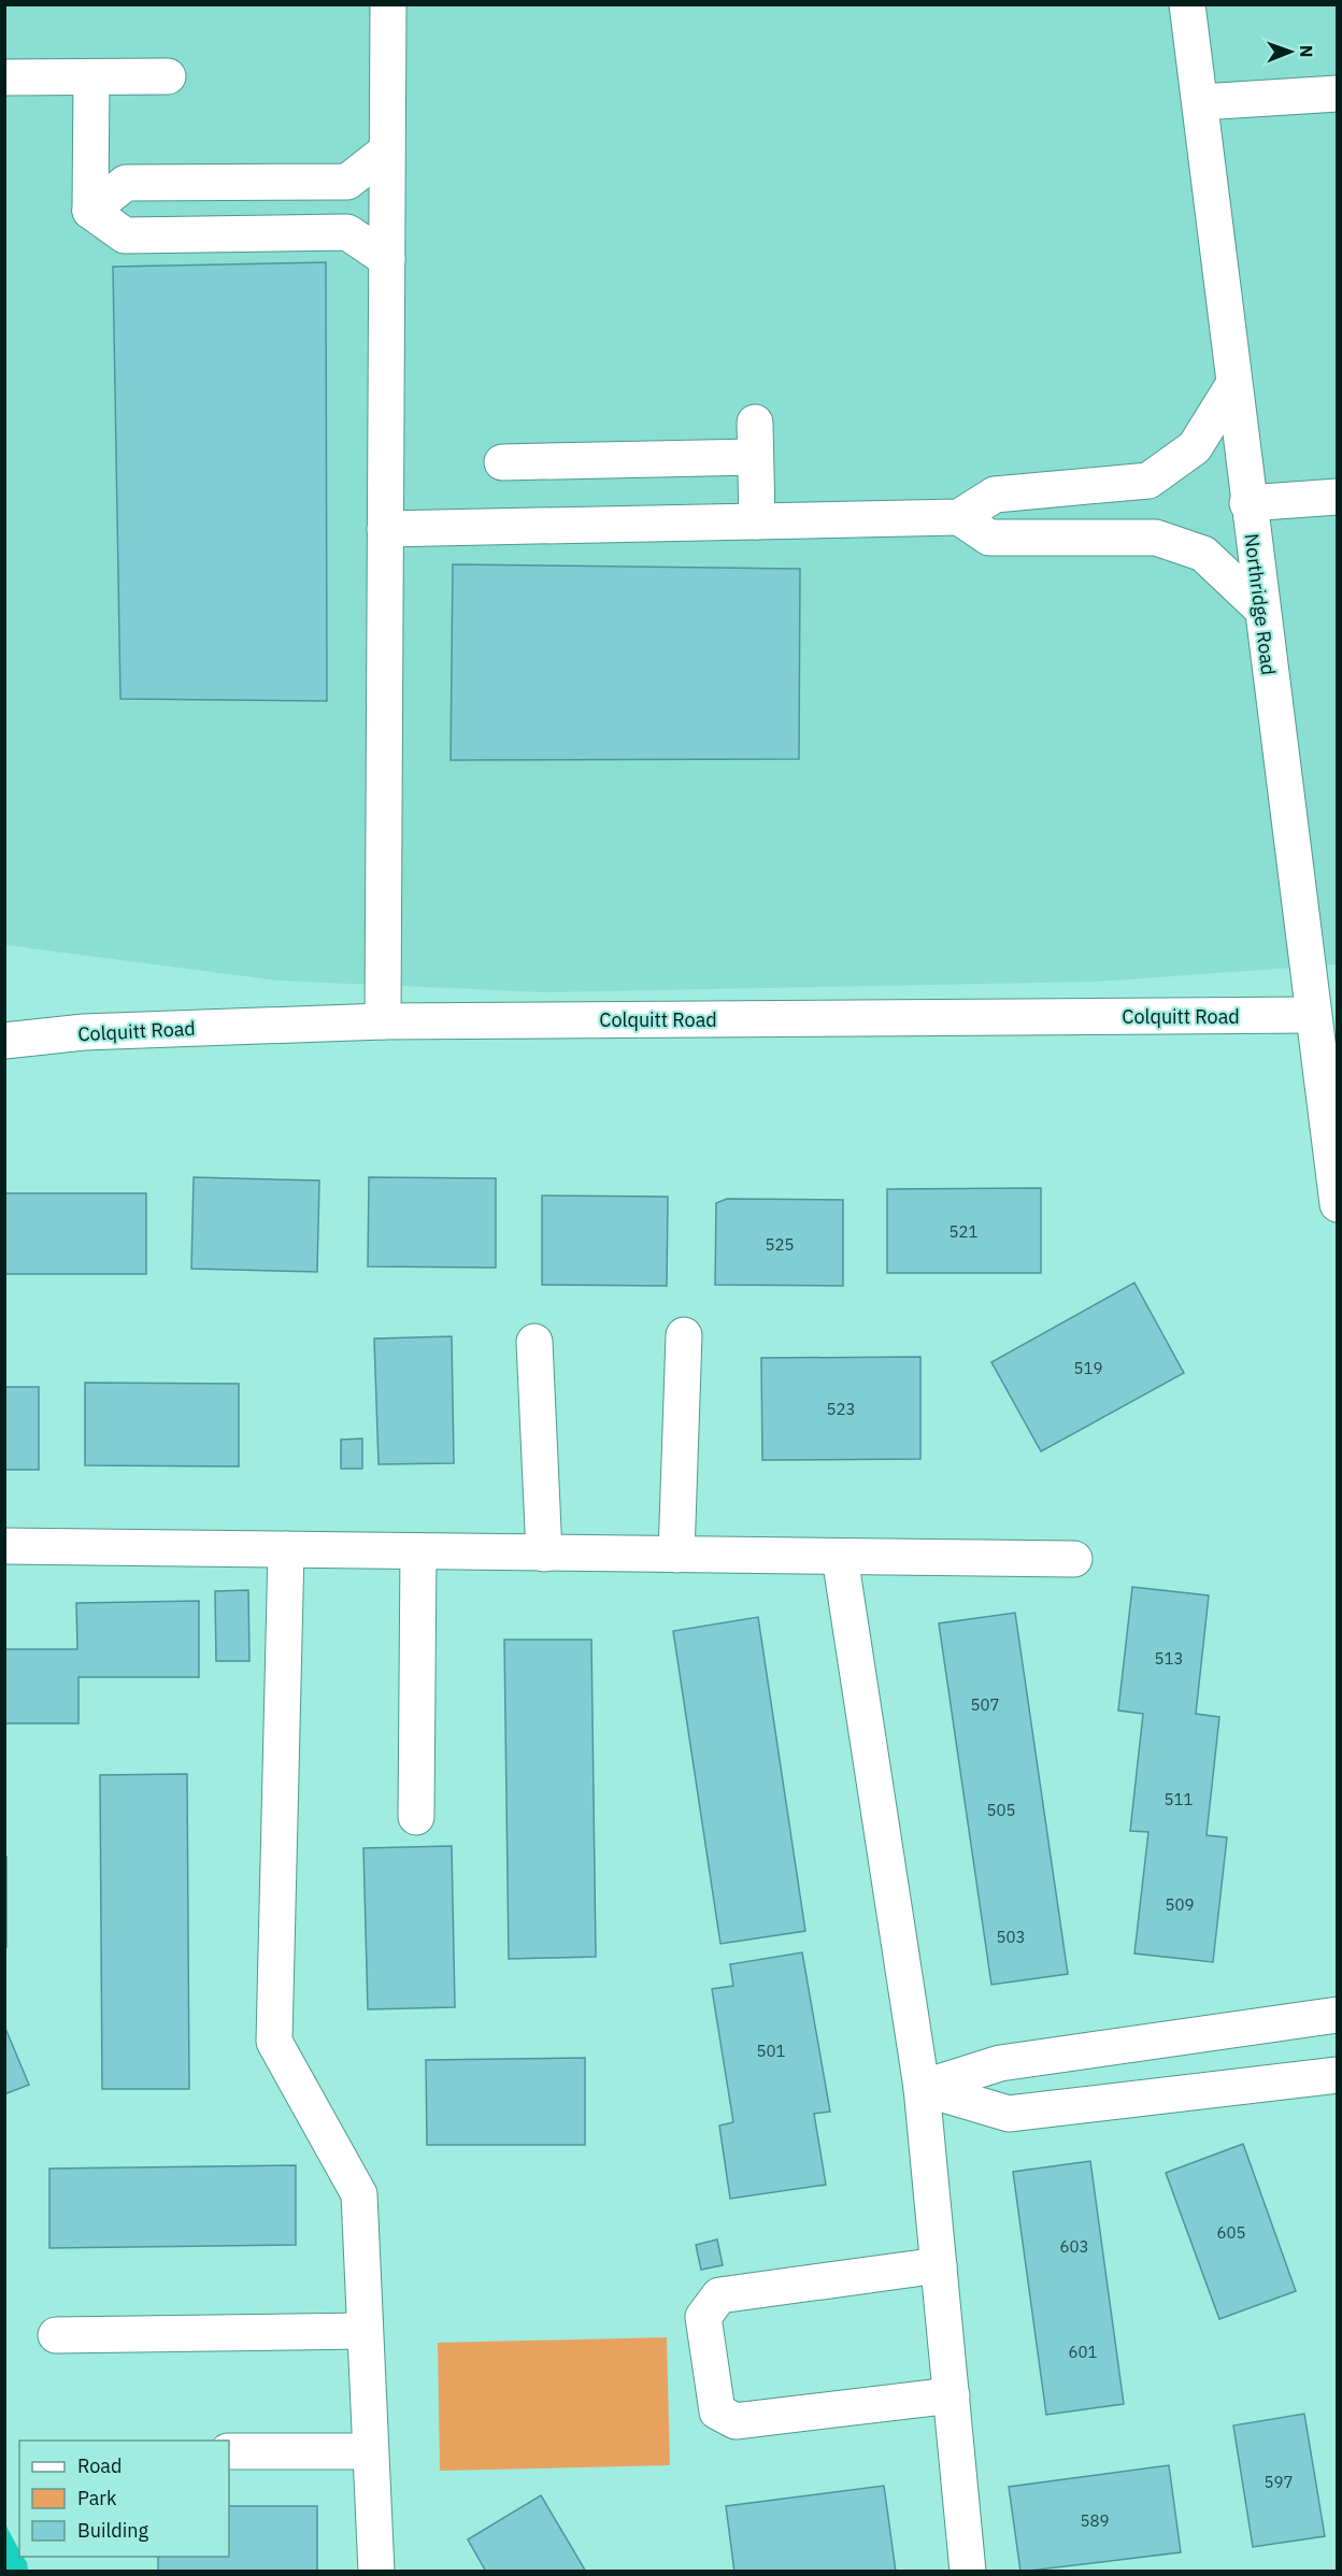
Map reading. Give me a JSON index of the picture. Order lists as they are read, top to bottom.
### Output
{
  "streets": {
    "street": ["Northridge Road", "Colquitt Road"]
  },
  "crossings": [
    ["Northridge Road", "Colquitt Road"]
  ],
  "house_numbers": [
    "521",
    "525",
    "519",
    "523",
    "513",
    "507",
    "511",
    "505",
    "509",
    "503",
    "501",
    "605",
    "603",
    "601",
    "597",
    "589"
  ],
  "legend": ["Road", "Park", "Building"],
  "north": "right"
}
